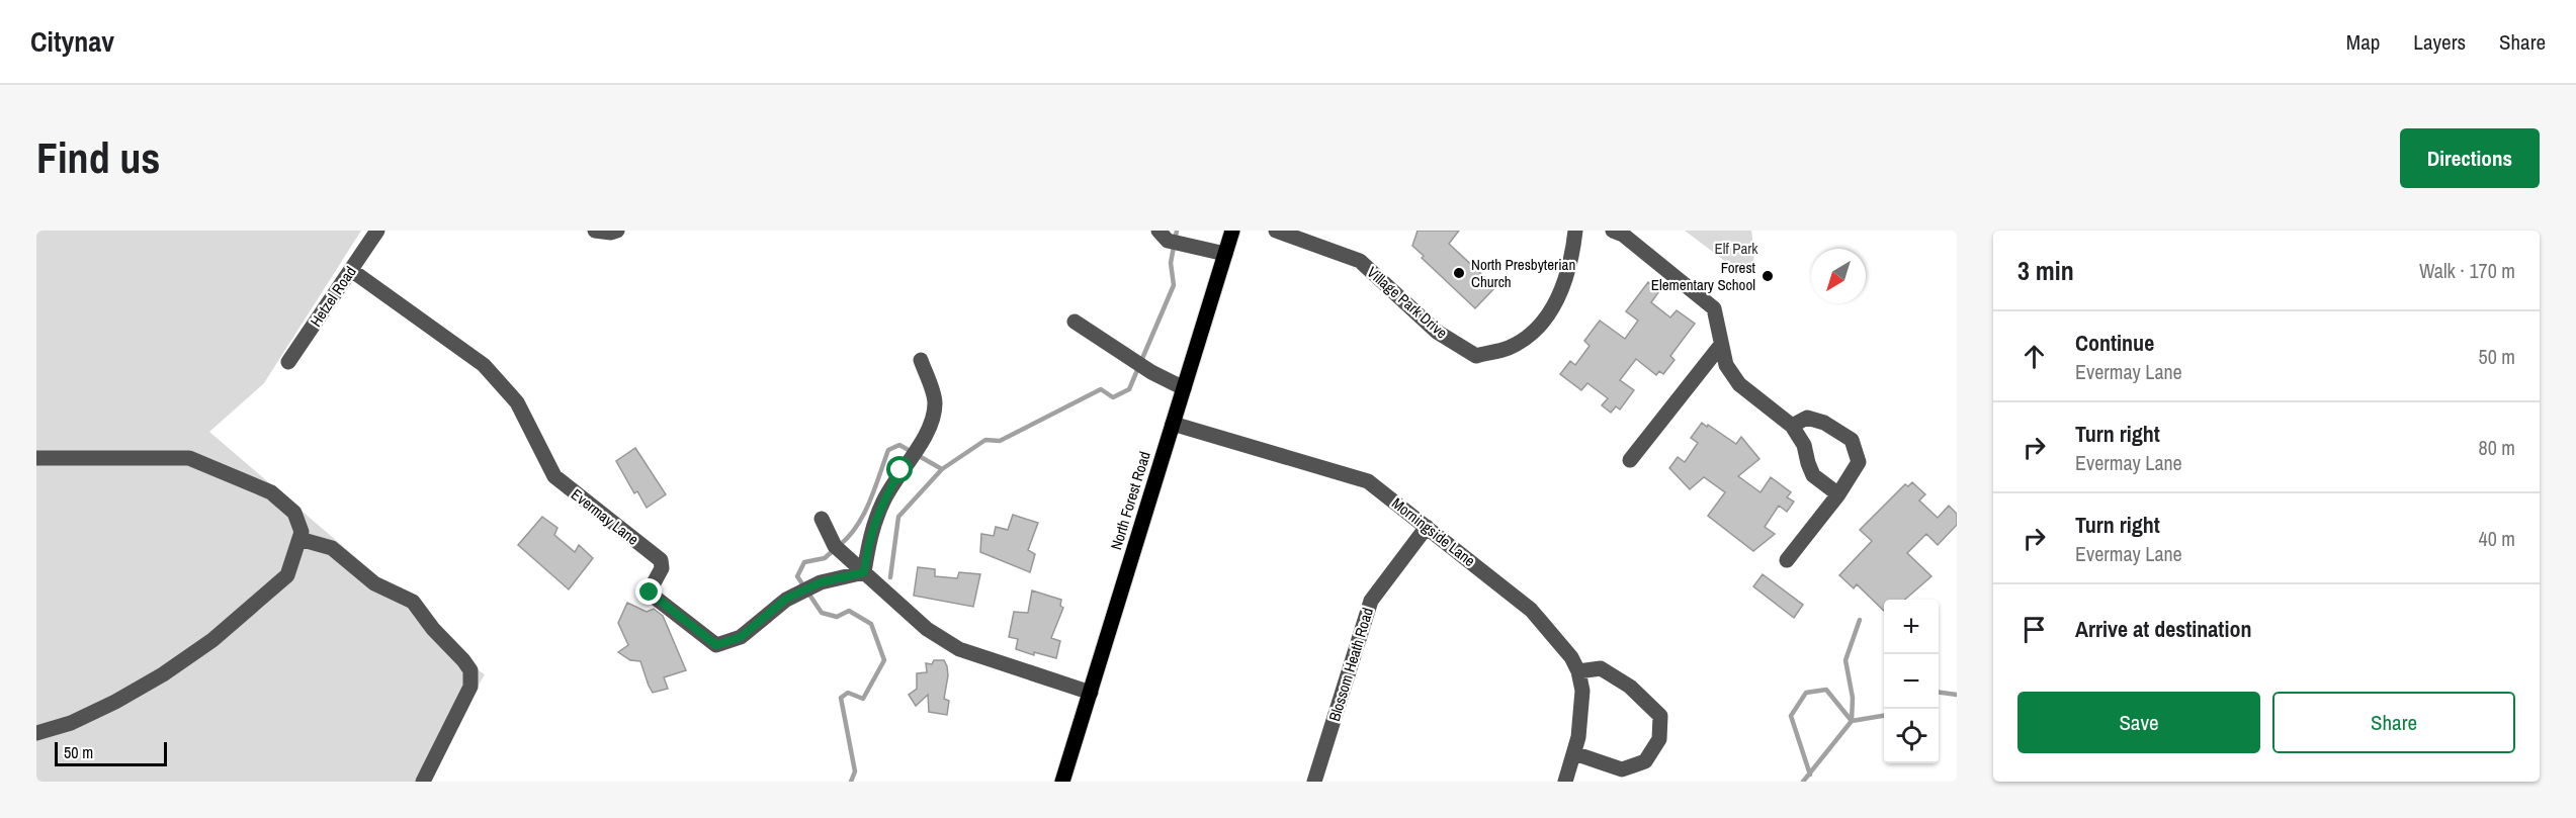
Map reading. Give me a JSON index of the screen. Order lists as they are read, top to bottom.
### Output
{
  "streets": {
    "main road": ["North Forest Road"],
    "street": [
      "Hetzel Road",
      "Village Park Drive",
      "Evermay Lane",
      "Morningside Lane",
      "Blossom Heath Road"
    ]
  },
  "crossings": [
    ["Hetzel Road", "Evermay Lane"],
    ["North Forest Road", "Morningside Lane"],
    ["Morningside Lane", "Blossom Heath Road"]
  ],
  "parks": ["Elf Park"],
  "places": ["North Presbyterian Church", "Forest Elementary School"],
  "scale_bar": "50 m",
  "north": "bottom left",
  "page": {
    "header": "Citynav",
    "nav": ["Map", "Layers", "Share"],
    "buttons": [
      "Directions",
      ["Save", "Share"]
    ],
    "title": "Find us",
    "heading": ["3 min", "Walk · 170 m"],
    "list": [
      ["Continue", "Evermay Lane", "50 m"],
      ["Turn right", "Evermay Lane", "80 m"],
      ["Turn right", "Evermay Lane", "40 m"],
      "Arrive at destination"
    ],
    "map_buttons": ["+", "−"],
    "scale": "50 m"
  }
}
